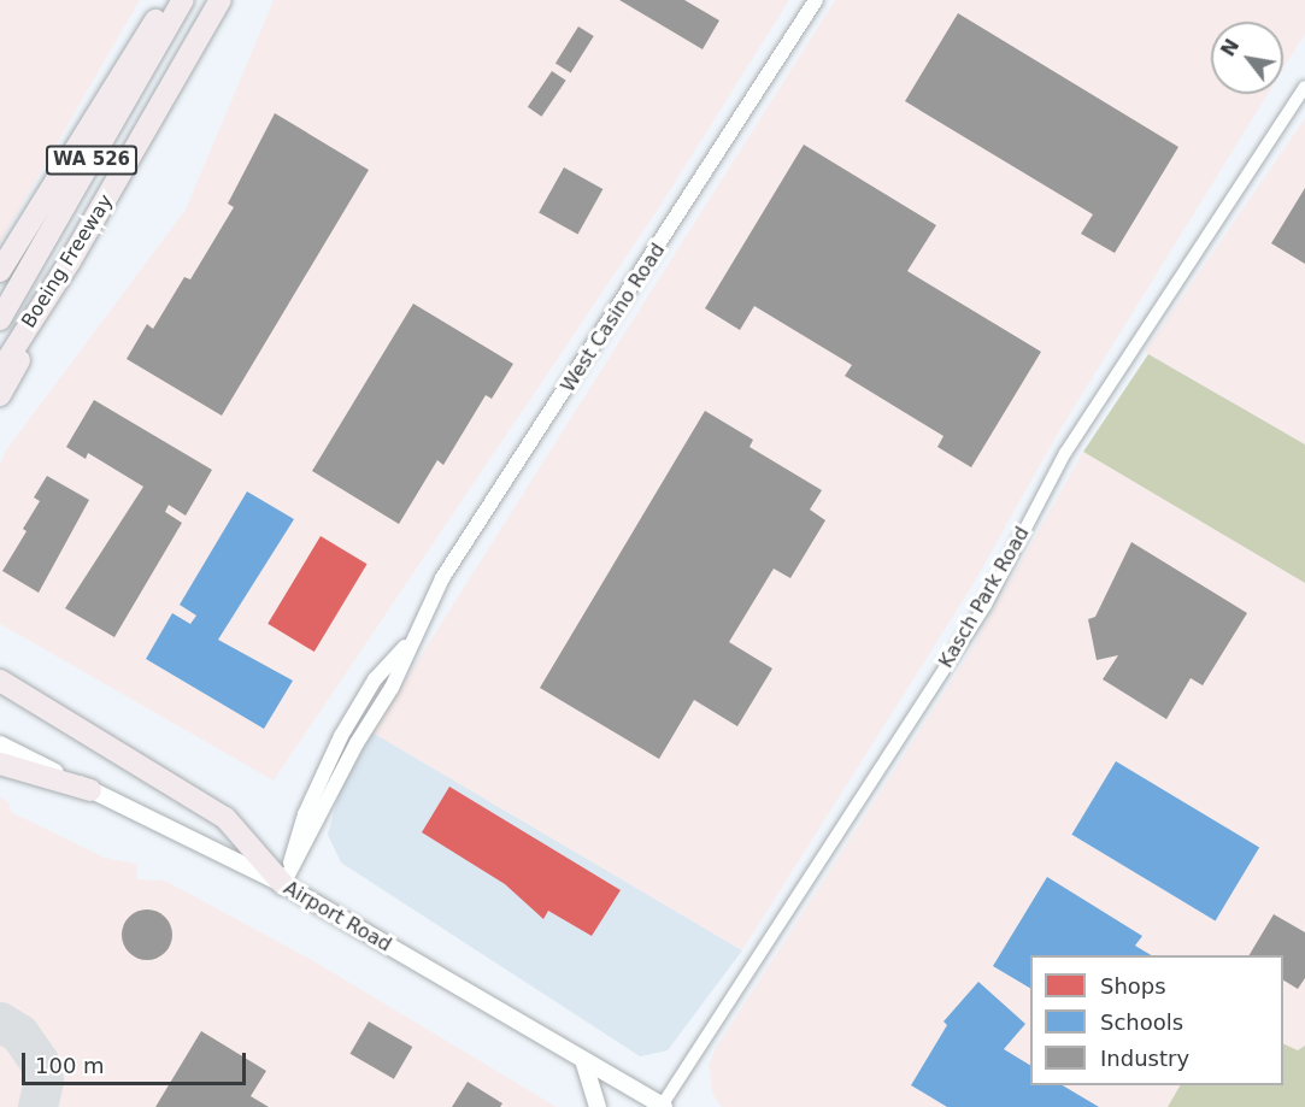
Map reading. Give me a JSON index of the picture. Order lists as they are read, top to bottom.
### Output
{
  "streets": {
    "highway": ["WA 526", "Boeing Freeway"],
    "main road": ["Airport Road"],
    "street": ["West Casino Road", "Kasch Park Road"]
  },
  "crossings": [
    ["West Casino Road", "Airport Road"],
    ["Kasch Park Road", "Airport Road"]
  ],
  "legend": ["Shops", "Schools", "Industry"],
  "scale_bar": "100 m",
  "north": "top left"
}
